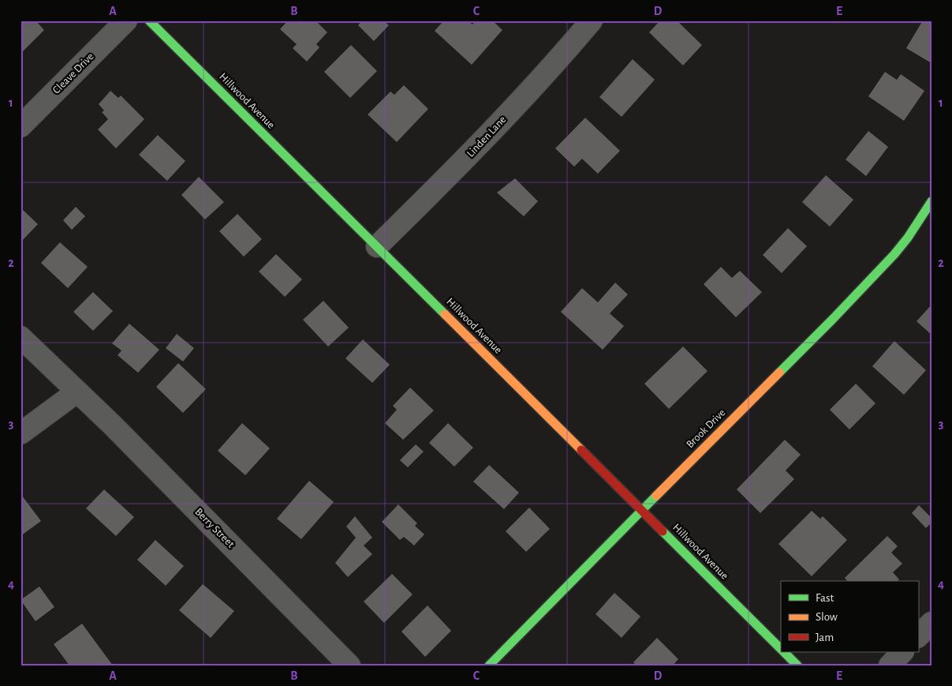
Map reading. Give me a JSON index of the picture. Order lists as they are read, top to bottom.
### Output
{
  "streets": {
    "main road": ["Hillwood Avenue", "Brook Drive"],
    "street": ["Cleave Drive", "Linden Lane", "Berry Street"]
  },
  "crossings": [
    ["Hillwood Avenue", "Linden Lane"],
    ["Hillwood Avenue", "Brook Drive"]
  ],
  "legend": ["Fast", "Slow", "Jam"],
  "grid": {
    "columns": [
      "A",
      "B",
      "C",
      "D",
      "E"
    ],
    "rows": [
      "1",
      "2",
      "3",
      "4"
    ]
  }
}
